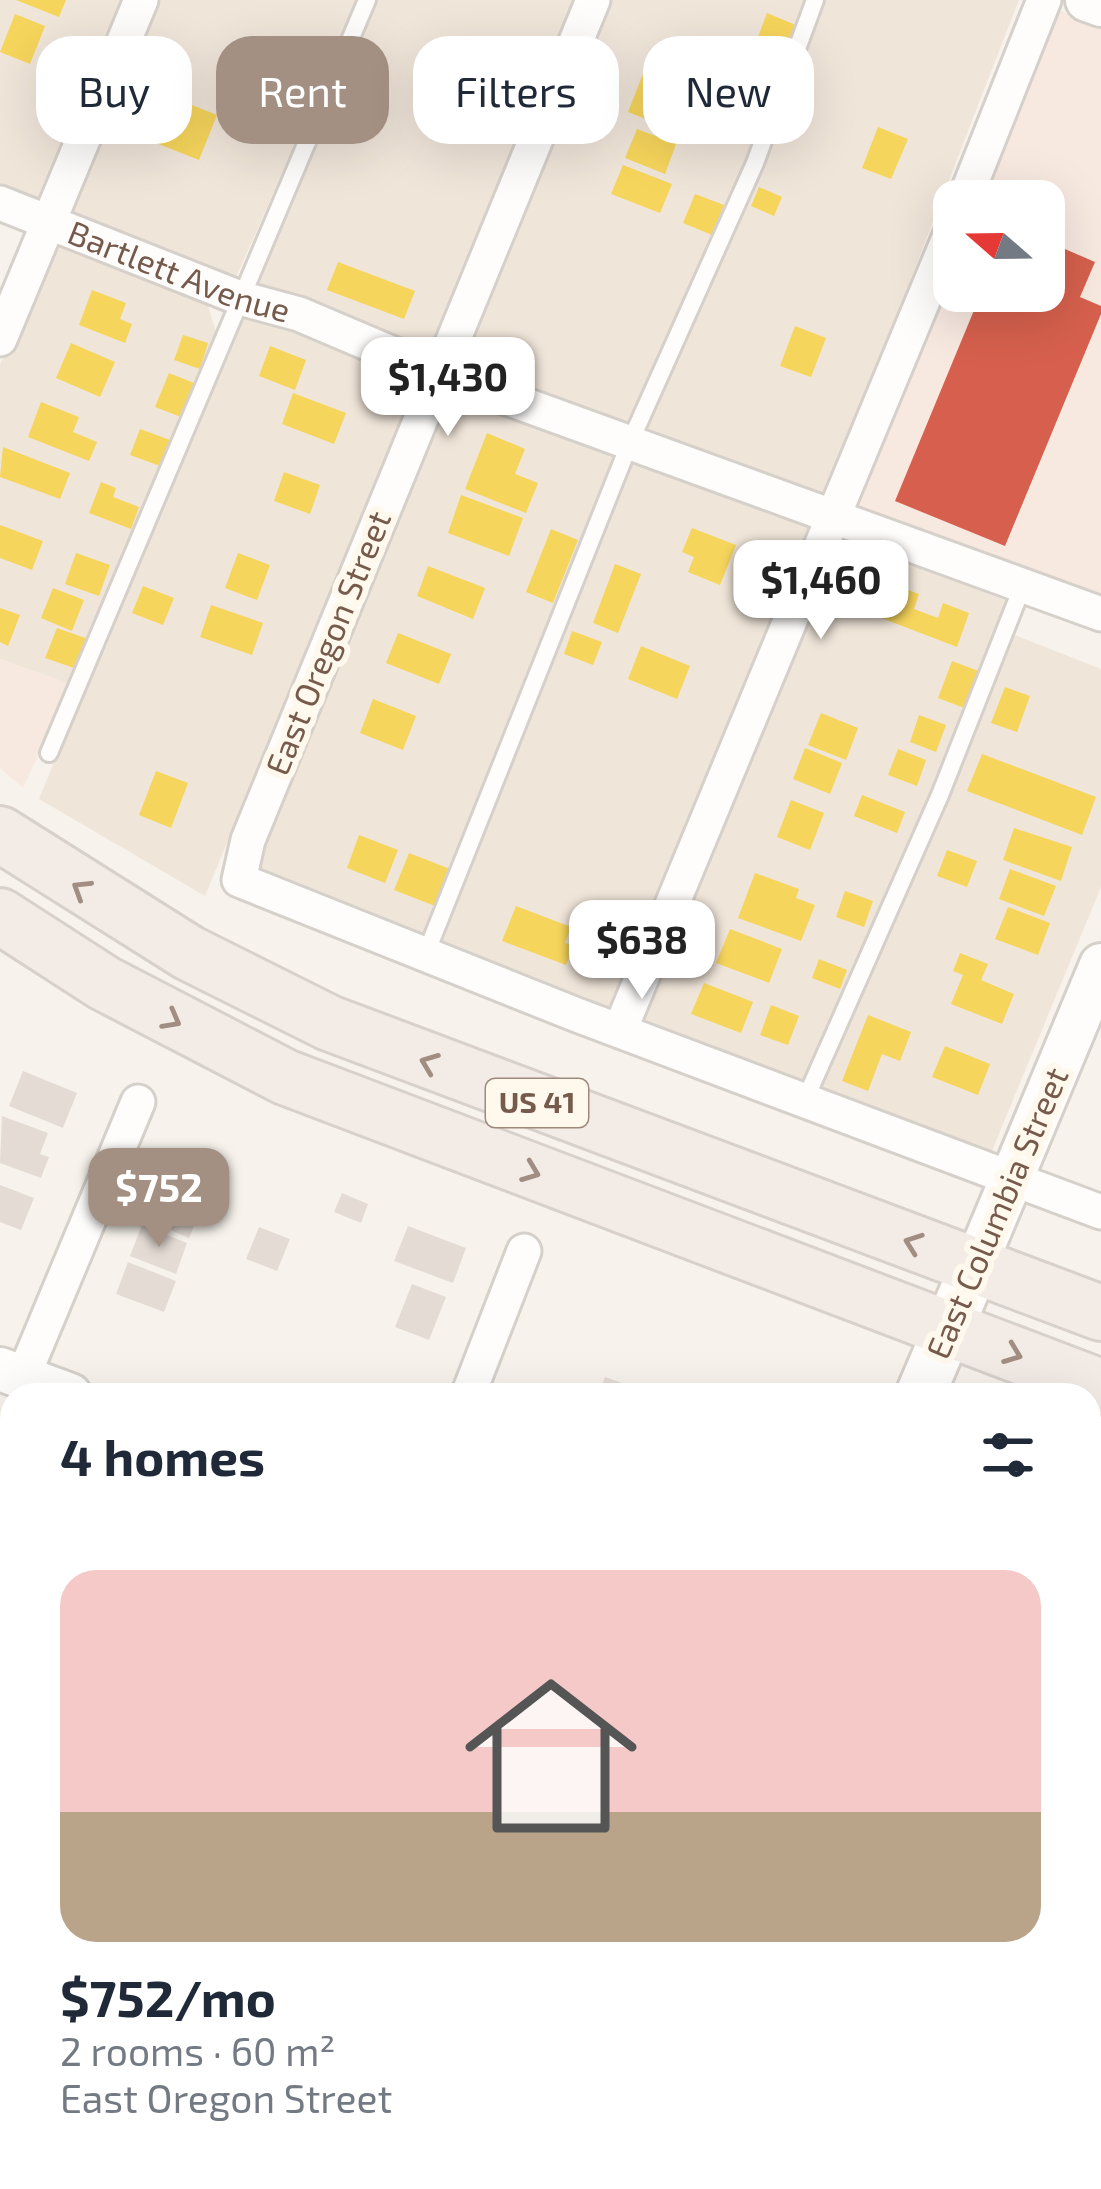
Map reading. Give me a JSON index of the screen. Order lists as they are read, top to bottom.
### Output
{
  "streets": {
    "highway": ["US 41"],
    "main road": ["East Columbia Street"],
    "street": ["Bartlett Avenue", "East Oregon Street"]
  },
  "crossings": [
    ["Bartlett Avenue", "East Oregon Street"],
    ["US 41", "East Columbia Street"]
  ],
  "north": "left",
  "page": {
    "chip": [
      "Buy",
      "Rent",
      "Filters",
      "New"
    ],
    "price": [
      "$1,430",
      "$1,460",
      "$638",
      "$752"
    ],
    "heading": "4 homes",
    "list": [
      {
        "name": "$752/mo",
        "note": "2 rooms · 60 m² · East Oregon Street"
      }
    ]
  }
}
